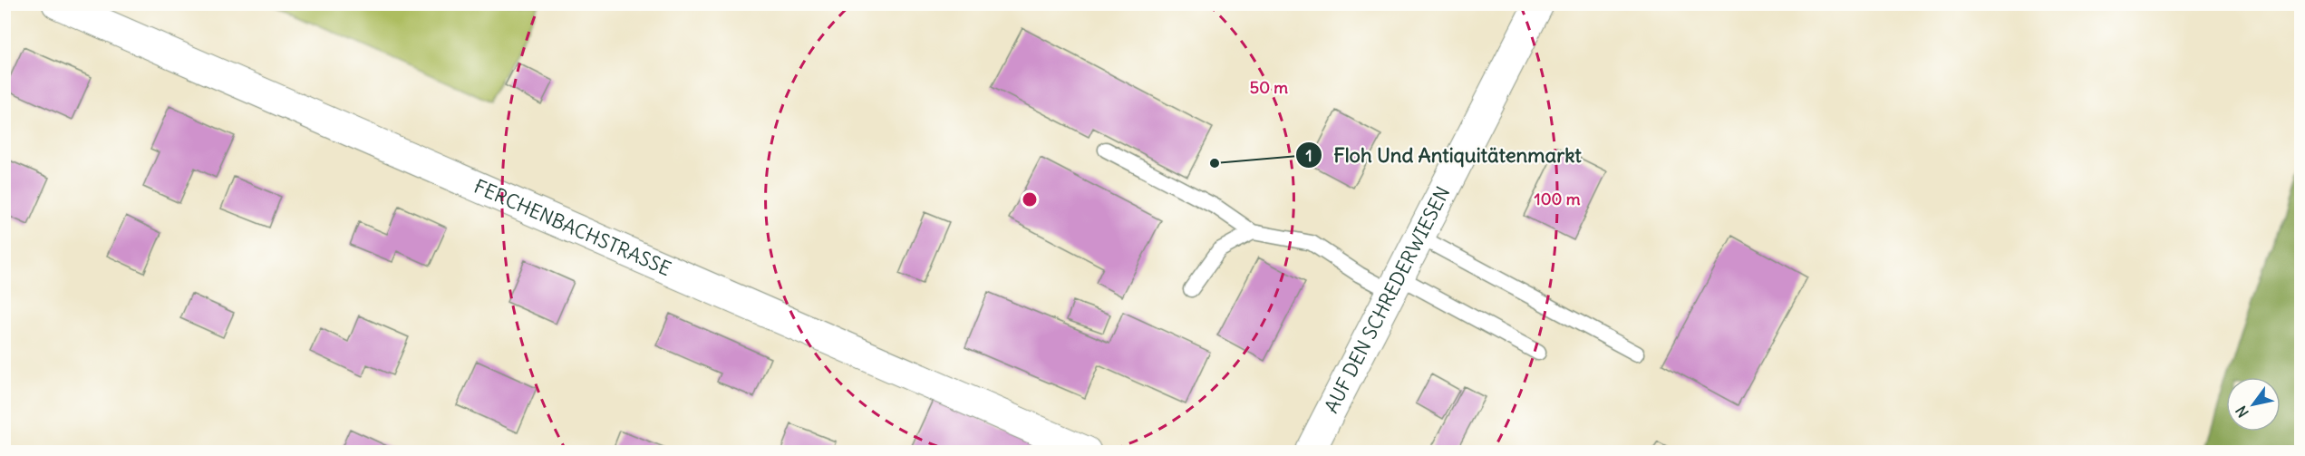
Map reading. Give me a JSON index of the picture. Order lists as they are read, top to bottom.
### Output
{
  "streets": {
    "street": ["FERCHENBACHSTRASSE", "AUF DEN SCHREDERWIESEN"]
  },
  "places": ["Floh Und Antiquitätenmarkt"],
  "north": "bottom left",
  "rings": ["50 m", "100 m"]
}
